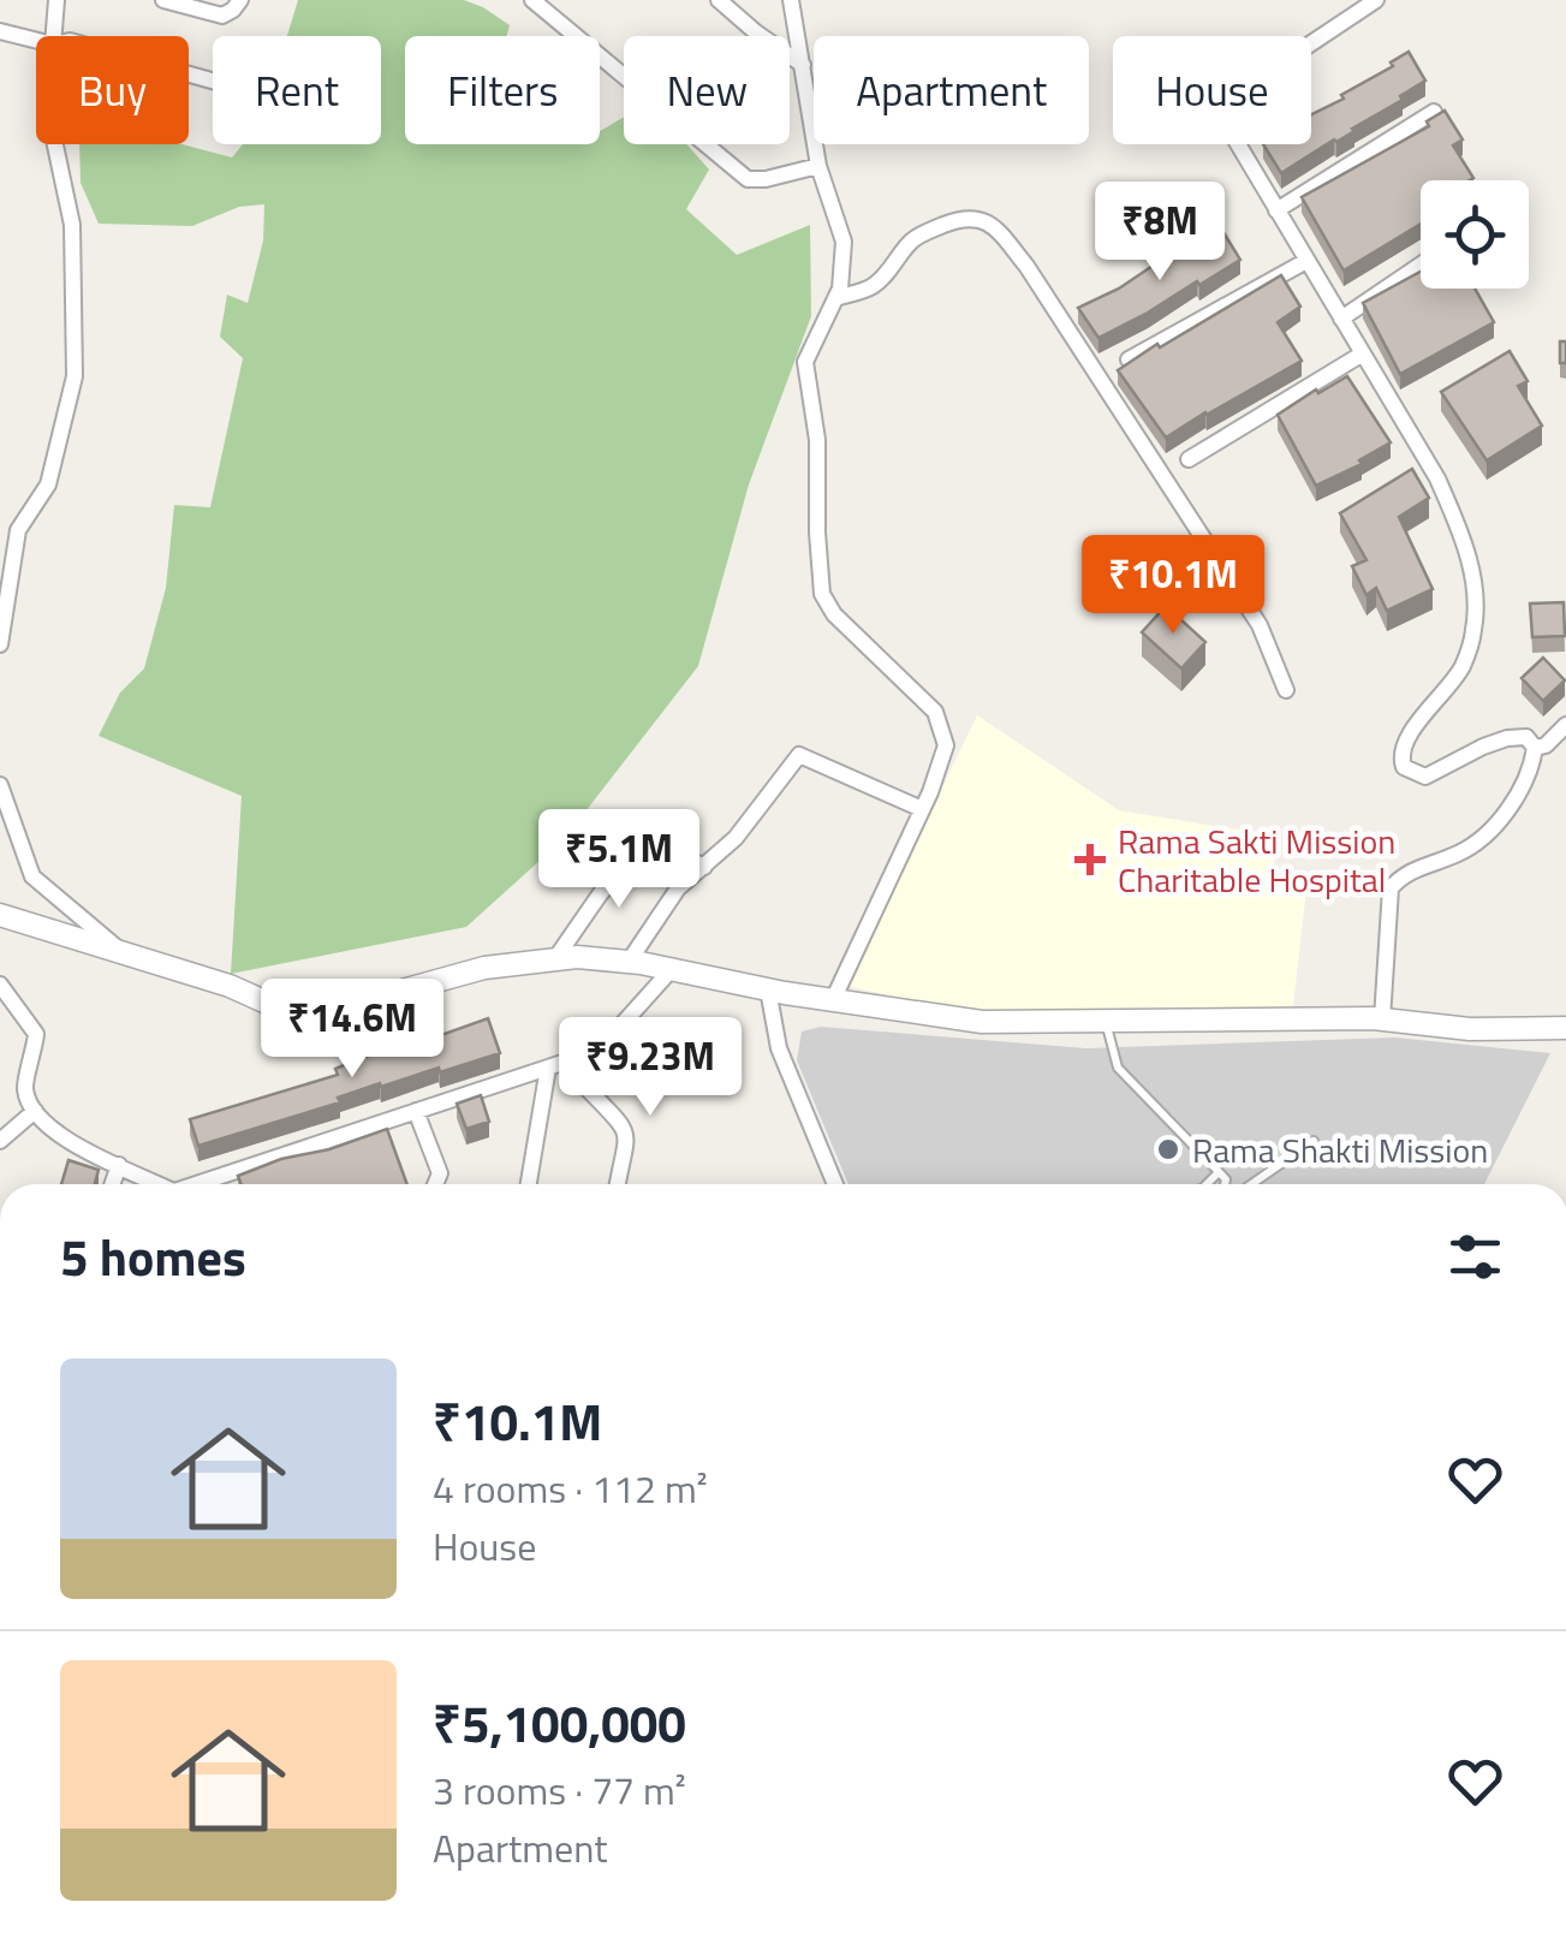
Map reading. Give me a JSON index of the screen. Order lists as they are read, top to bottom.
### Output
{
  "places": {
    "health": ["Rama Sakti Mission Charitable Hospital"],
    "other": ["Rama Shakti Mission"]
  },
  "page": {
    "chip": [
      "Buy",
      "Rent",
      "Filters",
      "New",
      "Apartment",
      "House"
    ],
    "price": [
      "₹8M",
      "₹10.1M",
      "₹5.1M",
      "₹14.6M",
      "₹9.23M"
    ],
    "heading": "5 homes",
    "list": [
      {
        "name": "₹10.1M",
        "note": "4 rooms · 112 m² · House"
      },
      {
        "name": "₹5,100,000",
        "note": "3 rooms · 77 m² · Apartment"
      }
    ]
  }
}
